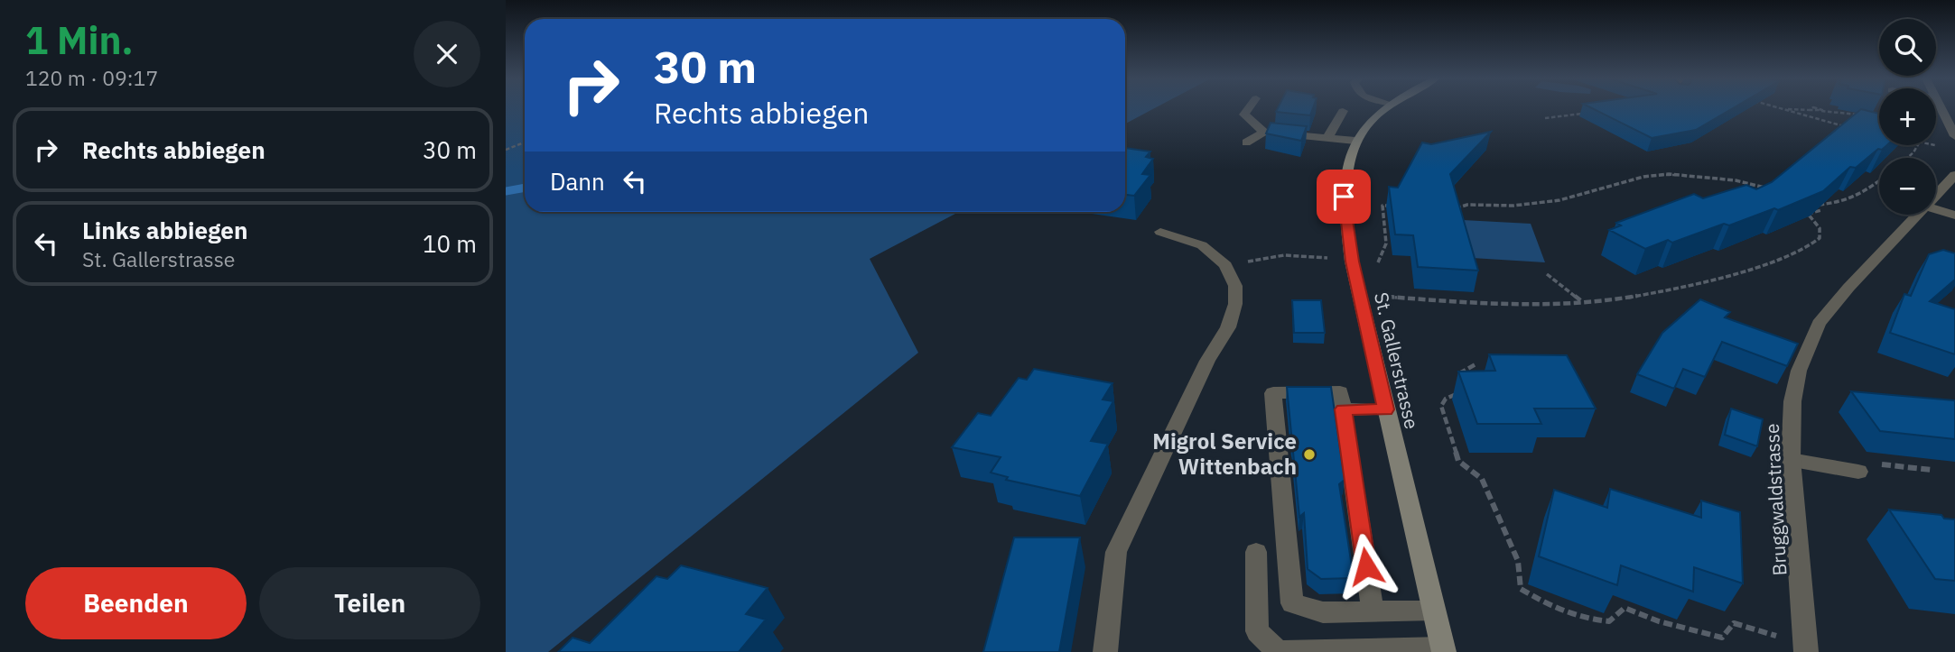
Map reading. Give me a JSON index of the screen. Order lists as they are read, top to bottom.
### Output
{
  "streets": {
    "main road": ["St. Gallerstrasse"],
    "street": ["Bruggwaldstrasse"]
  },
  "places": ["Migrol Service Wittenbach"],
  "page": {
    "heading": ["1 Min.", "120 m · 09:17"],
    "map_buttons": ["+", "−"],
    "turn": ["30 m", "Rechts abbiegen"],
    "list": [
      {
        "name": "Rechts abbiegen",
        "value": "30 m"
      },
      {
        "name": "Links abbiegen",
        "note": "St. Gallerstrasse",
        "value": "10 m"
      }
    ],
    "then": "Dann",
    "buttons": ["Beenden", "Teilen"]
  }
}
